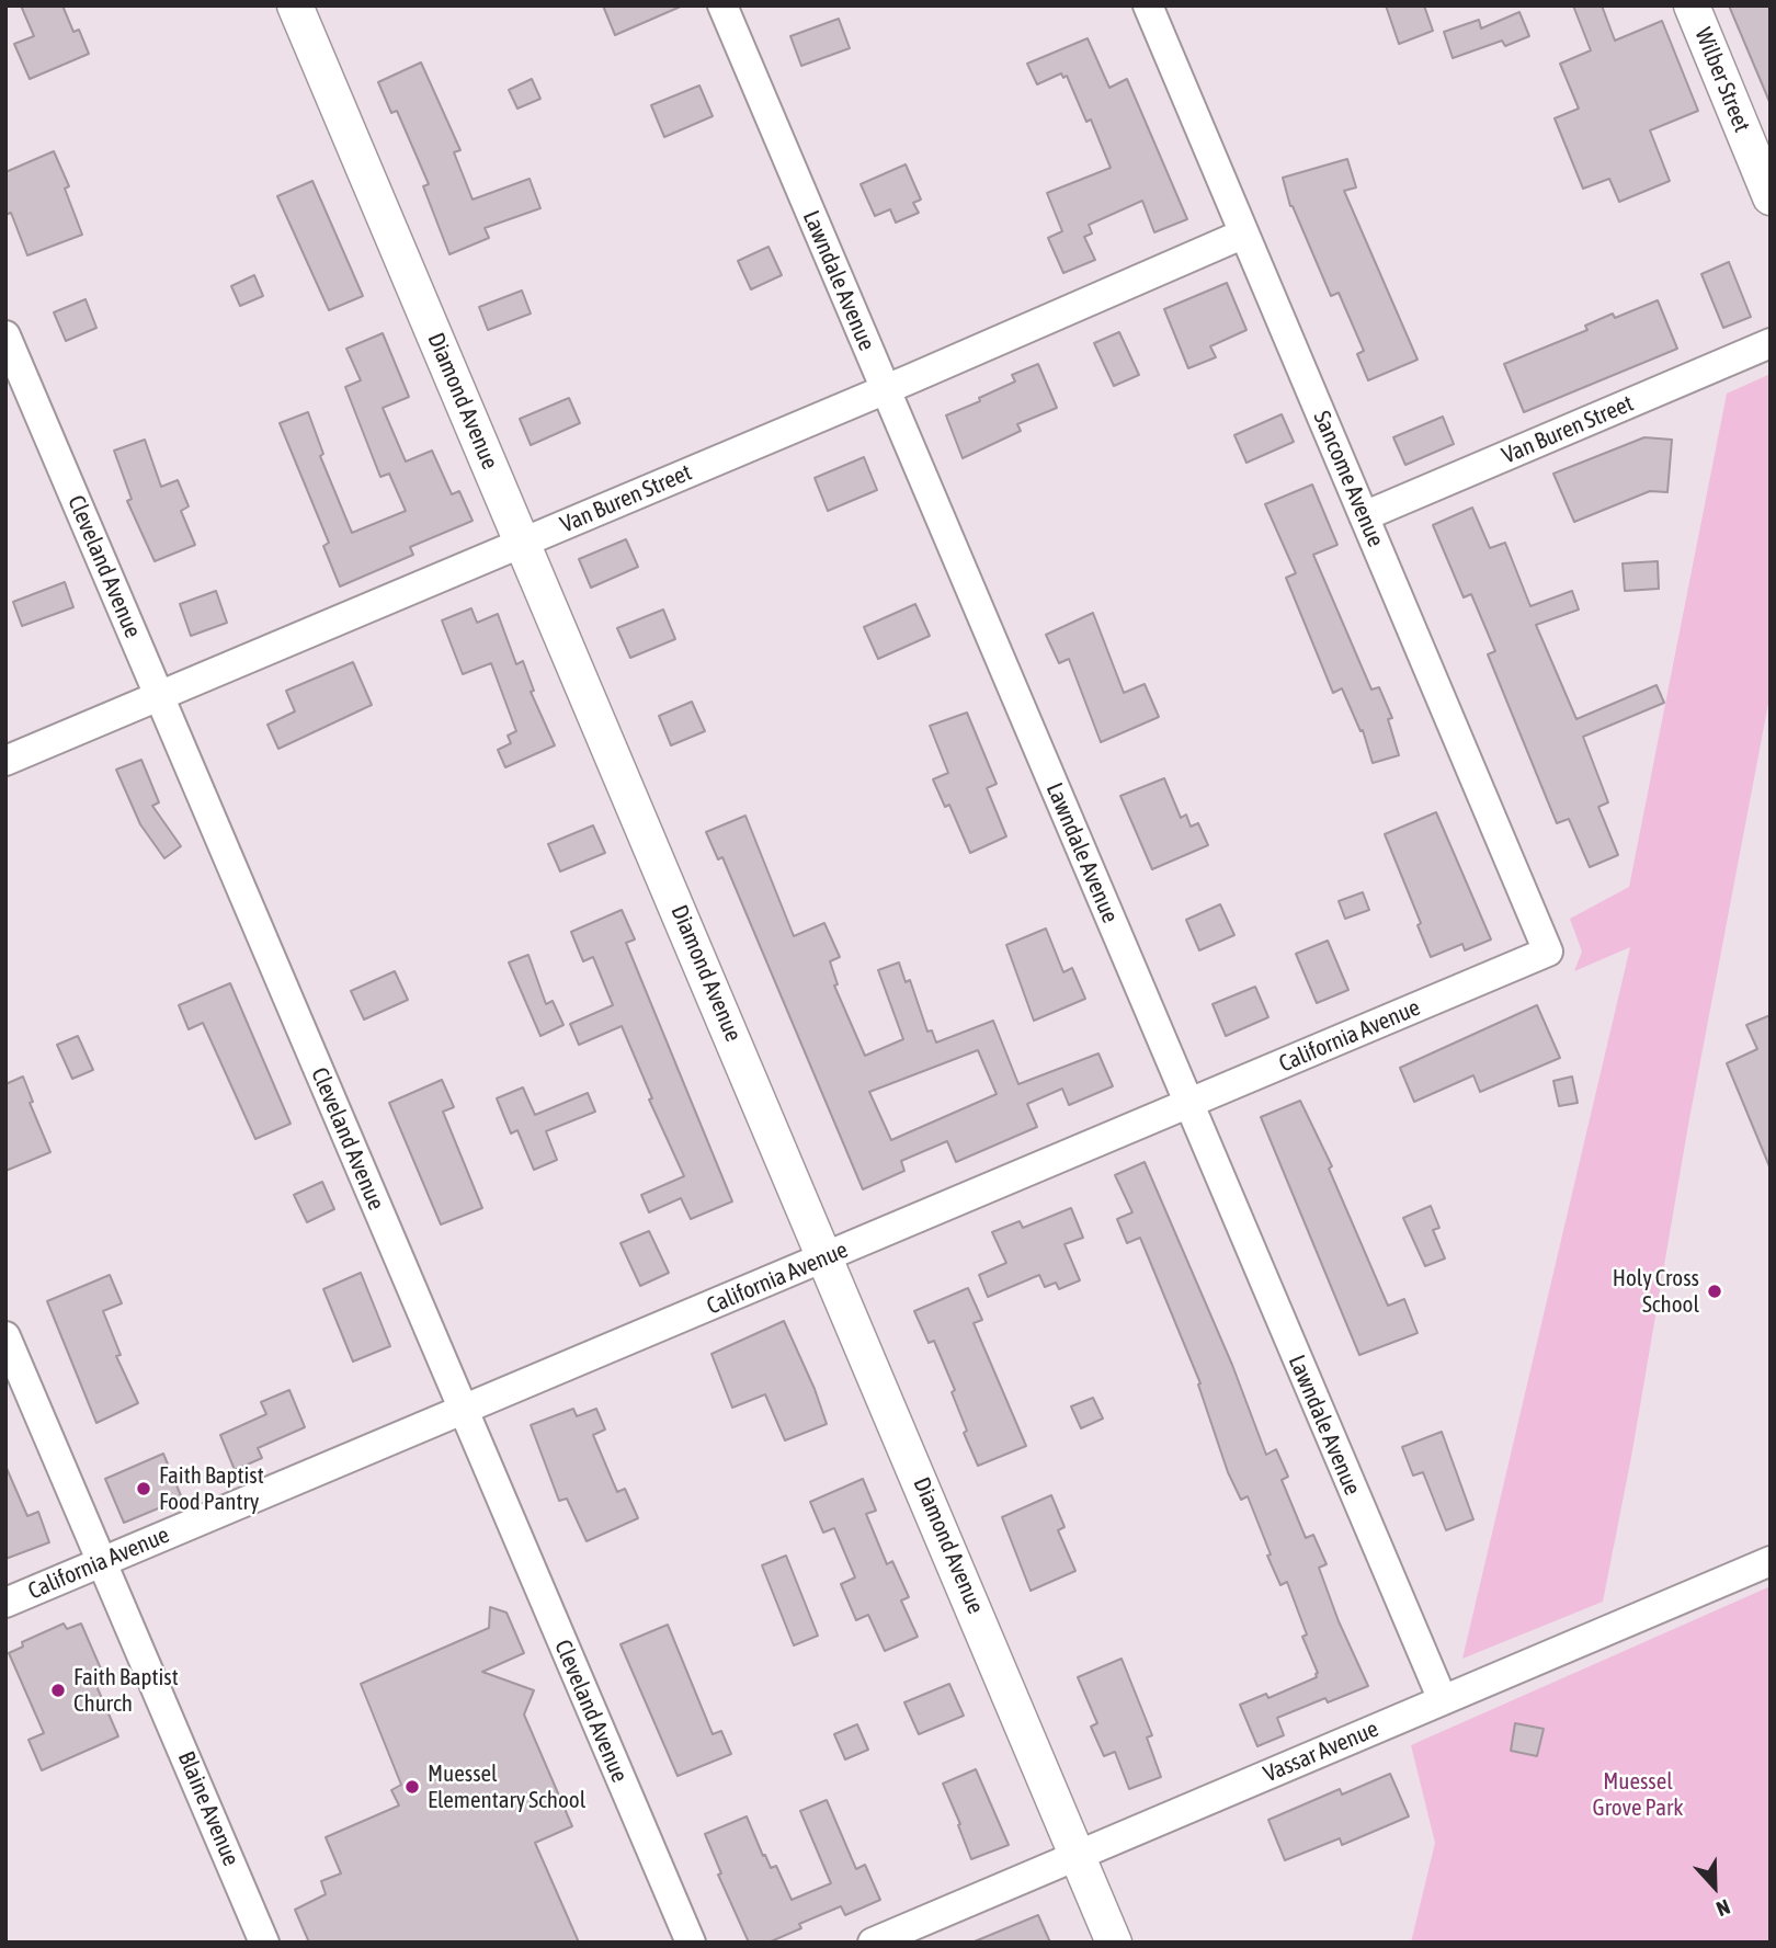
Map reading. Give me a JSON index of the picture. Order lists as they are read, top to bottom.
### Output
{
  "streets": {
    "street": [
      "Wilber Street",
      "Lawndale Avenue",
      "Diamond Avenue",
      "Van Buren Street",
      "Sancome Avenue",
      "Cleveland Avenue",
      "California Avenue",
      "Vassar Avenue",
      "Blaine Avenue"
    ]
  },
  "crossings": [
    ["Lawndale Avenue", "Van Buren Street"],
    ["Lawndale Avenue", "California Avenue"],
    ["Lawndale Avenue", "Vassar Avenue"],
    ["Diamond Avenue", "Van Buren Street"],
    ["Diamond Avenue", "California Avenue"],
    ["Diamond Avenue", "Vassar Avenue"],
    ["Van Buren Street", "Sancome Avenue"],
    ["Van Buren Street", "Cleveland Avenue"],
    ["Sancome Avenue", "California Avenue"],
    ["Cleveland Avenue", "California Avenue"],
    ["California Avenue", "Blaine Avenue"]
  ],
  "parks": ["Muessel Grove Park"],
  "places": [
    "Holy Cross School",
    "Faith Baptist Food Pantry",
    "Faith Baptist Church",
    "Muessel Elementary School"
  ],
  "north": "bottom"
}
